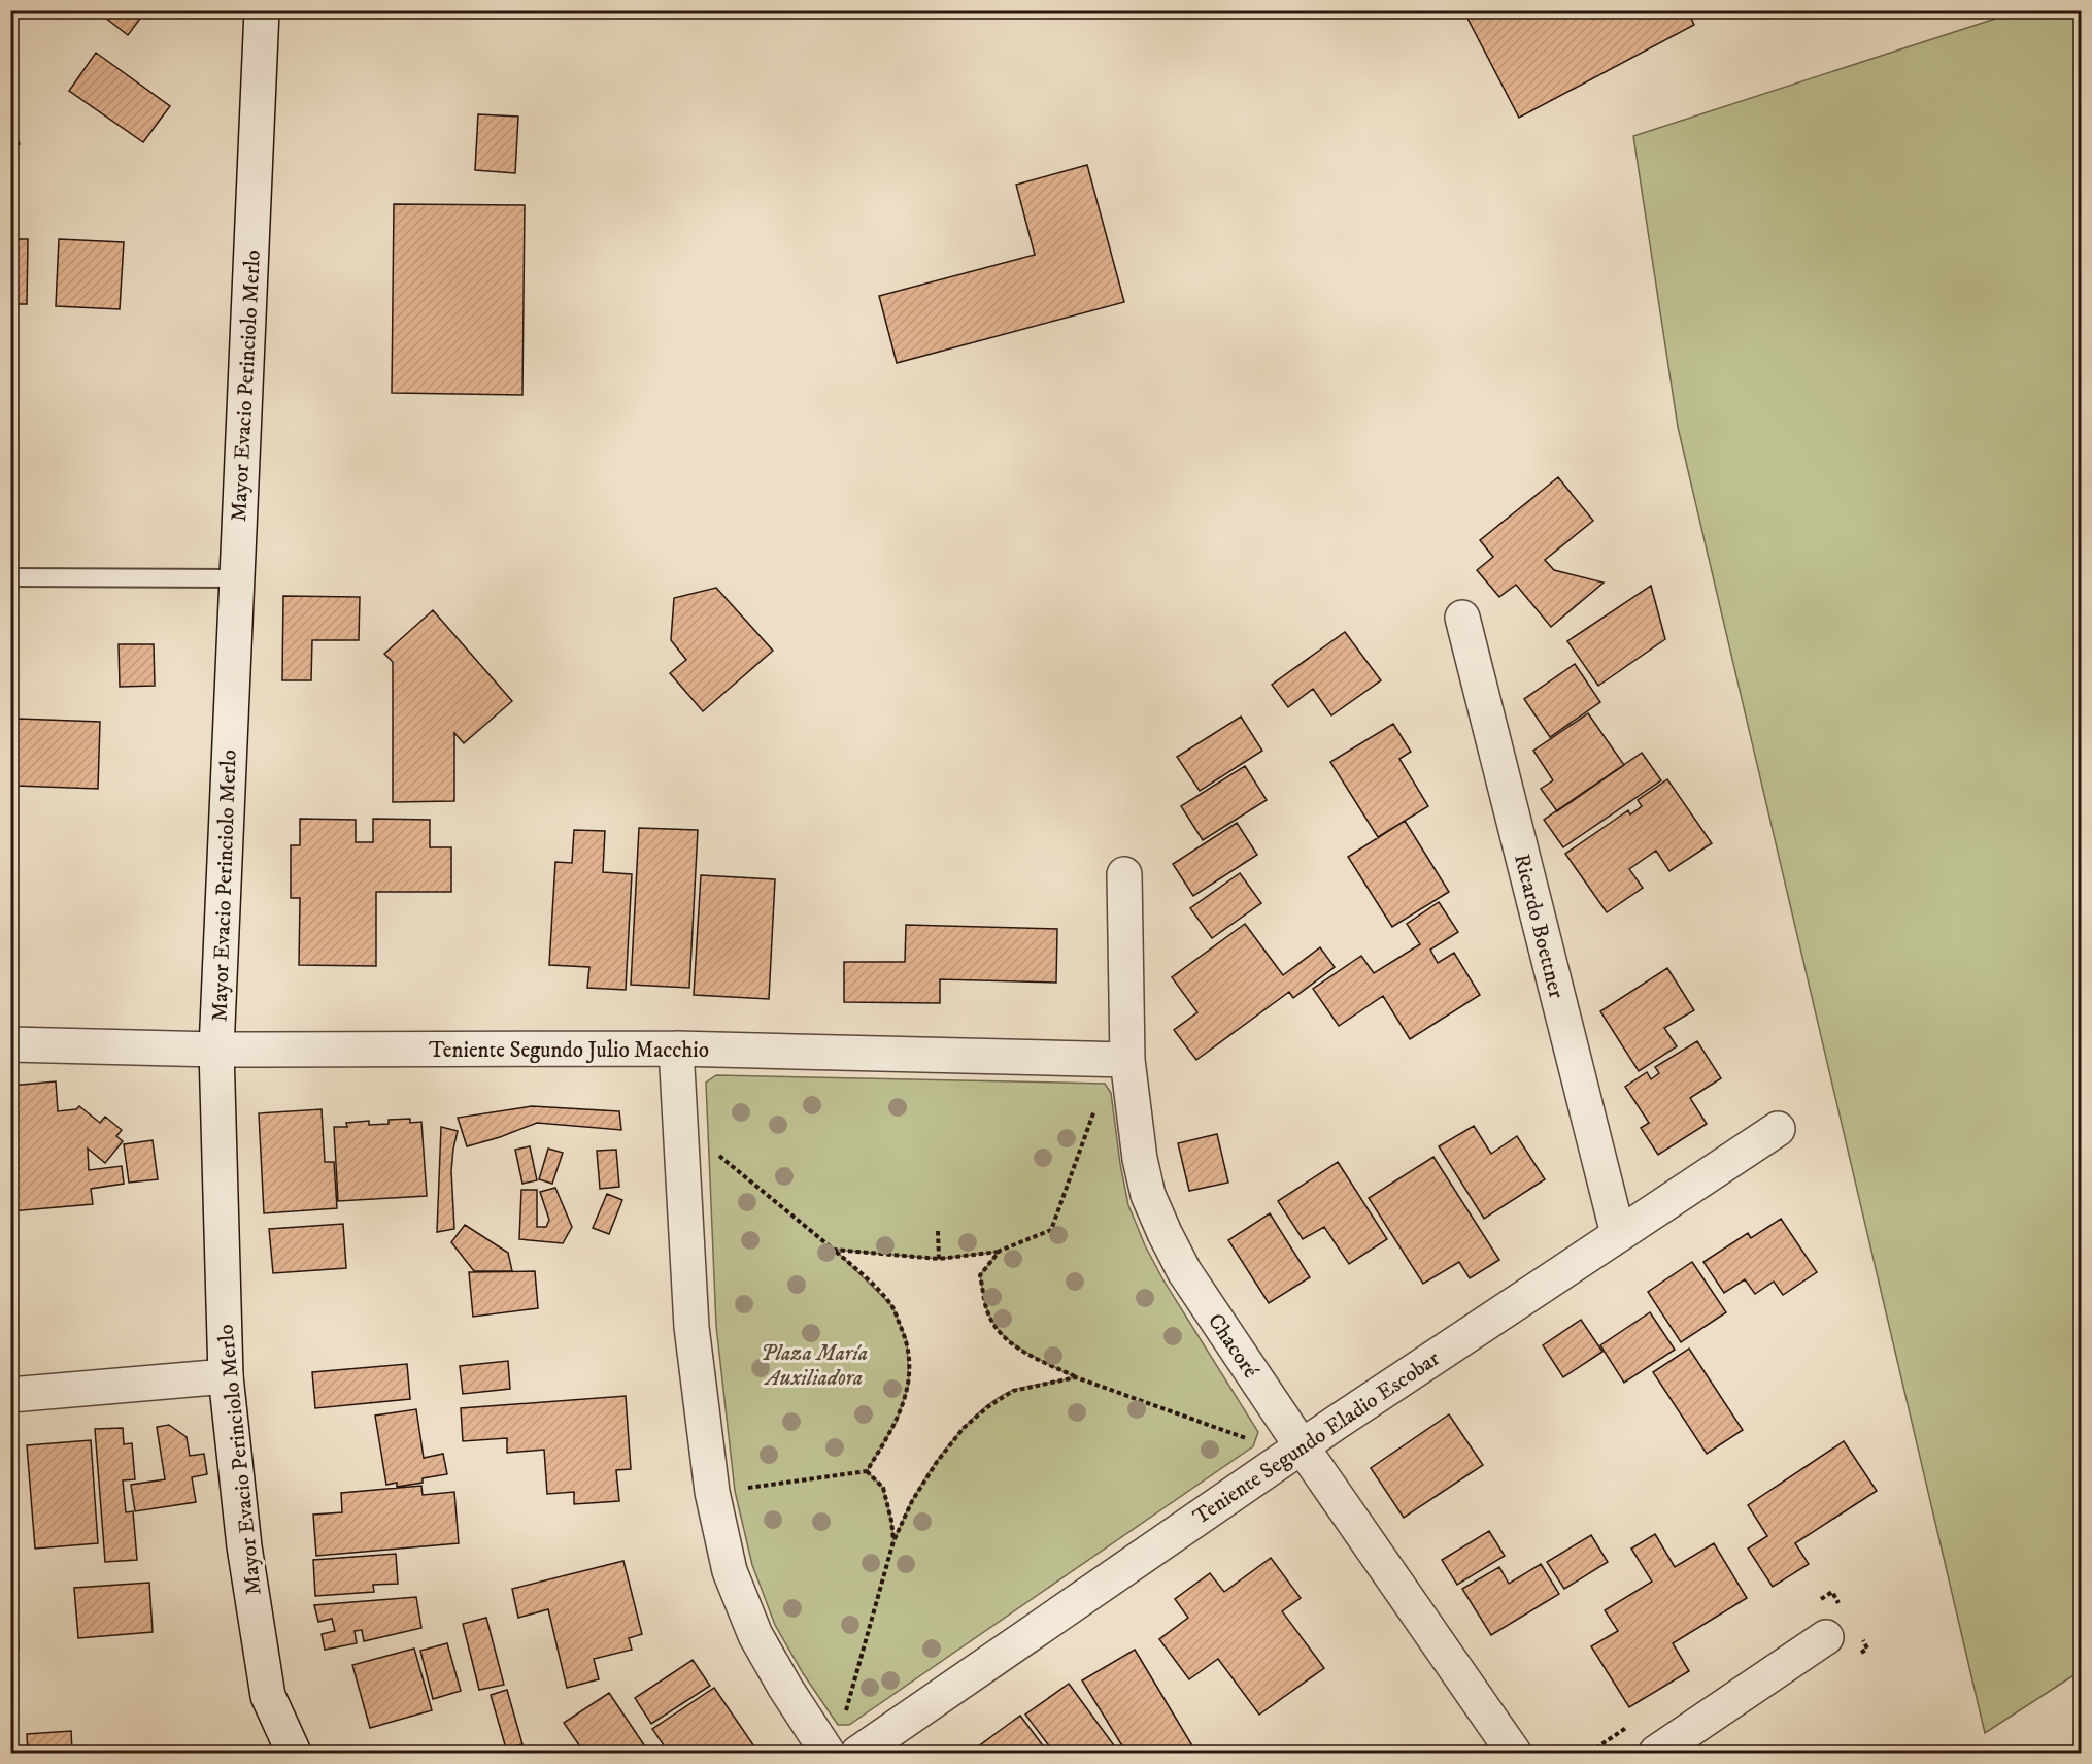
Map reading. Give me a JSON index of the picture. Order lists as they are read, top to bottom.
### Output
{
  "streets": {
    "street": [
      "Mayor Evacio Perinciolo Merlo",
      "Ricardo Boettner",
      "Teniente Segundo Julio Macchio",
      "Chacoré",
      "Teniente Segundo Eladio Escobar"
    ]
  },
  "crossings": [
    ["Mayor Evacio Perinciolo Merlo", "Teniente Segundo Julio Macchio"],
    ["Ricardo Boettner", "Teniente Segundo Eladio Escobar"],
    ["Teniente Segundo Julio Macchio", "Chacoré"],
    ["Chacoré", "Teniente Segundo Eladio Escobar"]
  ],
  "parks": ["Plaza María Auxiliadora"]
}
